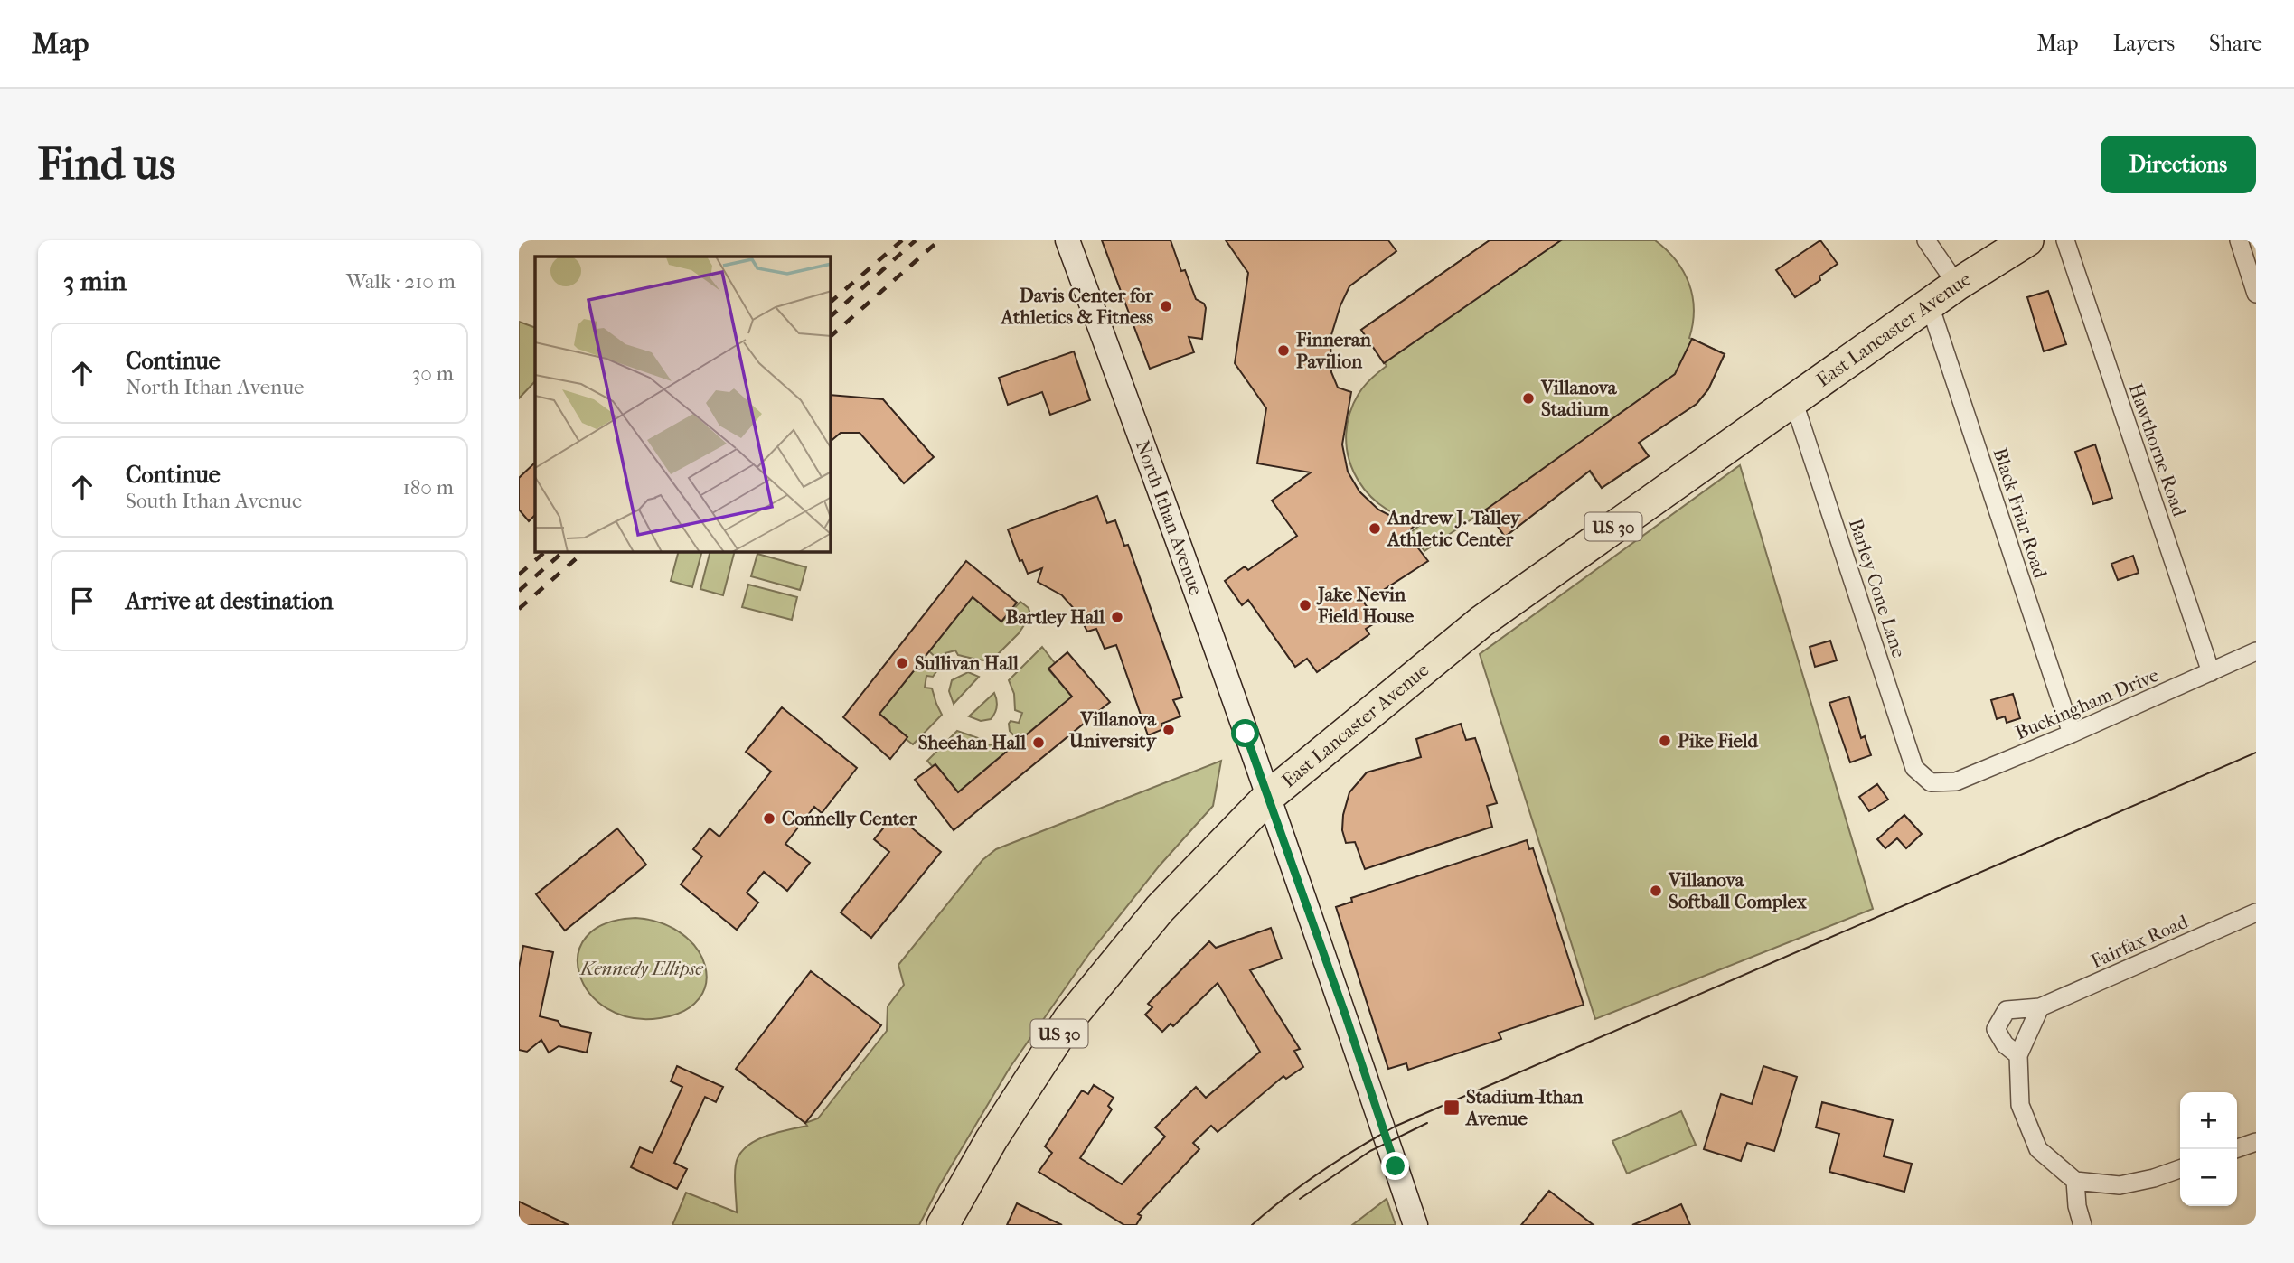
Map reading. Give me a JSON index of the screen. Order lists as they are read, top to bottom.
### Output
{
  "streets": {
    "highway": ["East Lancaster Avenue", "US 30"],
    "street": [
      "Hawthorne Road",
      "Black Friar Road",
      "North Ithan Avenue",
      "Barley Cone Lane",
      "Buckingham Drive",
      "Fairfax Road"
    ]
  },
  "crossings": [
    ["East Lancaster Avenue", "Black Friar Road"],
    ["East Lancaster Avenue", "North Ithan Avenue"],
    ["East Lancaster Avenue", "Barley Cone Lane"],
    ["Hawthorne Road", "Buckingham Drive"],
    ["Black Friar Road", "Buckingham Drive"],
    ["Barley Cone Lane", "Buckingham Drive"]
  ],
  "parks": ["Kennedy Ellipse"],
  "places": {
    "other": [
      "Davis Center for Athletics & Fitness",
      "Finneran Pavilion",
      "Villanova Stadium",
      "Andrew J. Talley Athletic Center",
      "Jake Nevin Field House",
      "Bartley Hall",
      "Sullivan Hall",
      "Villanova University",
      "Pike Field",
      "Sheehan Hall",
      "Connelly Center",
      "Villanova Softball Complex"
    ],
    "transit": ["Stadium-Ithan Avenue"]
  },
  "page": {
    "header": "Map",
    "nav": ["Map", "Layers", "Share"],
    "buttons": "Directions",
    "title": "Find us",
    "heading": ["3 min", "Walk · 210 m"],
    "list": [
      ["Continue", "North Ithan Avenue", "30 m"],
      ["Continue", "South Ithan Avenue", "180 m"],
      "Arrive at destination"
    ],
    "map_buttons": ["+", "−"]
  }
}
